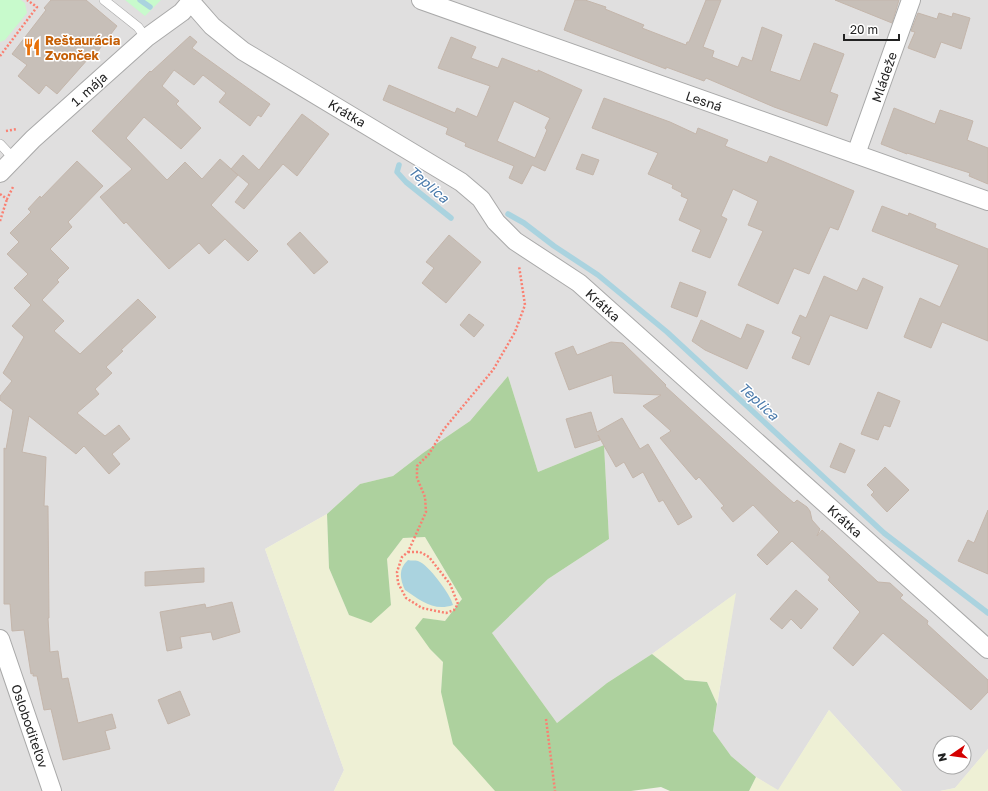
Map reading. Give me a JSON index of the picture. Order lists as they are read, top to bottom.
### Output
{
  "streets": {
    "street": [
      "Mládeže",
      "1. mája",
      "Lesná",
      "Krátka",
      "Osloboditeľov"
    ]
  },
  "crossings": [
    ["Mládeže", "Lesná"],
    ["1. mája", "Krátka"]
  ],
  "water": ["Teplica"],
  "places": {
    "restaurant": ["Reštaurácia Zvonček"]
  },
  "scale_bar": "20 m",
  "north": "left"
}
